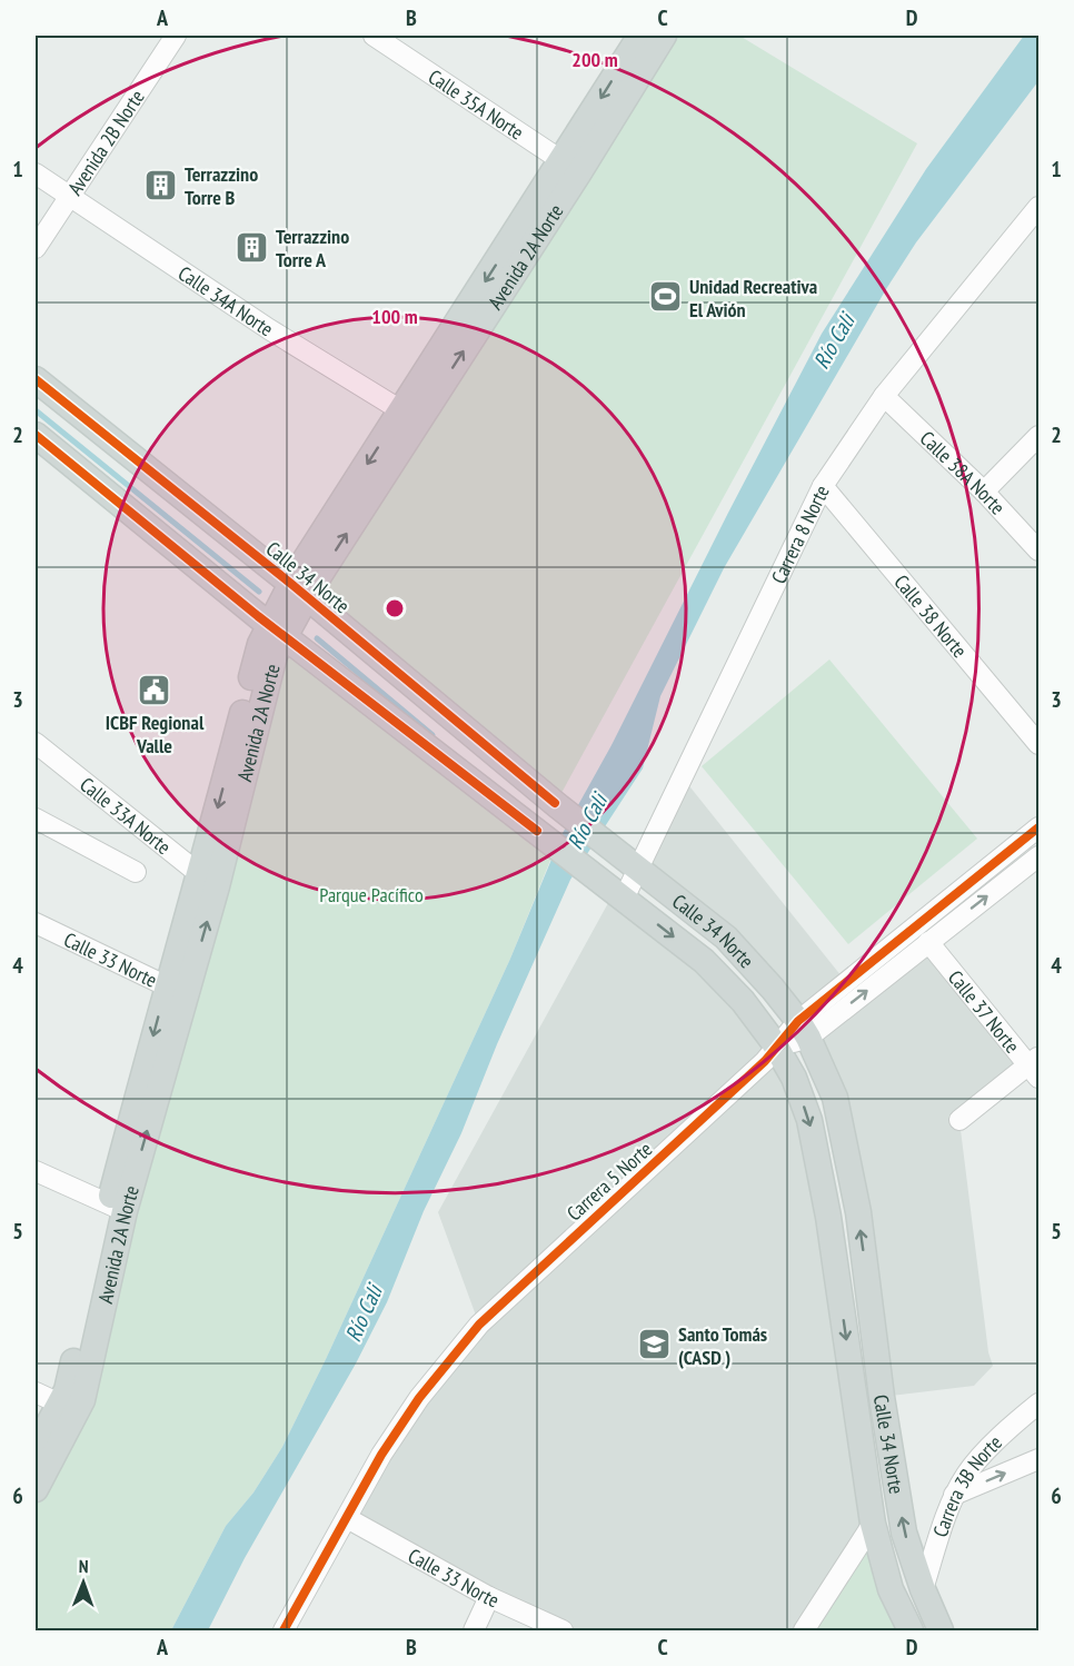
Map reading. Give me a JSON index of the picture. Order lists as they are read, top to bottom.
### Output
{
  "streets": {
    "main road": ["Avenida 2A Norte", "Calle 34 Norte"],
    "street": [
      "Calle 35A Norte",
      "Avenida 2B Norte",
      "Calle 34A Norte",
      "Calle 38A Norte",
      "Carrera 8 Norte",
      "Calle 38 Norte",
      "Calle 33A Norte",
      "Calle 33 Norte",
      "Calle 37 Norte",
      "Carrera 5 Norte",
      "Carrera 3B Norte"
    ]
  },
  "crossings": [
    ["Calle 35A Norte", "Avenida 2A Norte"],
    ["Avenida 2B Norte", "Calle 34A Norte"],
    ["Avenida 2A Norte", "Calle 34A Norte"],
    ["Avenida 2A Norte", "Calle 34 Norte"],
    ["Avenida 2A Norte", "Calle 33A Norte"],
    ["Avenida 2A Norte", "Calle 33 Norte"],
    ["Calle 38A Norte", "Carrera 8 Norte"],
    ["Carrera 8 Norte", "Calle 34 Norte"],
    ["Carrera 8 Norte", "Calle 38 Norte"],
    ["Calle 34 Norte", "Carrera 5 Norte"],
    ["Calle 34 Norte", "Carrera 3B Norte"],
    ["Calle 33 Norte", "Carrera 5 Norte"],
    ["Calle 37 Norte", "Carrera 5 Norte"]
  ],
  "water": ["Río Cali"],
  "parks": ["Parque Pacífico"],
  "places": {
    "building": ["Terrazzino Torre B", "Terrazzino Torre A"],
    "sports": ["Unidad Recreativa El Avión"],
    "public building": ["ICBF Regional Valle"],
    "school or university": ["Santo Tomás (CASD )"]
  },
  "north": "top",
  "grid": {
    "columns": [
      "A",
      "B",
      "C",
      "D"
    ],
    "rows": [
      "1",
      "2",
      "3",
      "4",
      "5",
      "6"
    ]
  },
  "rings": ["200 m", "100 m"]
}
